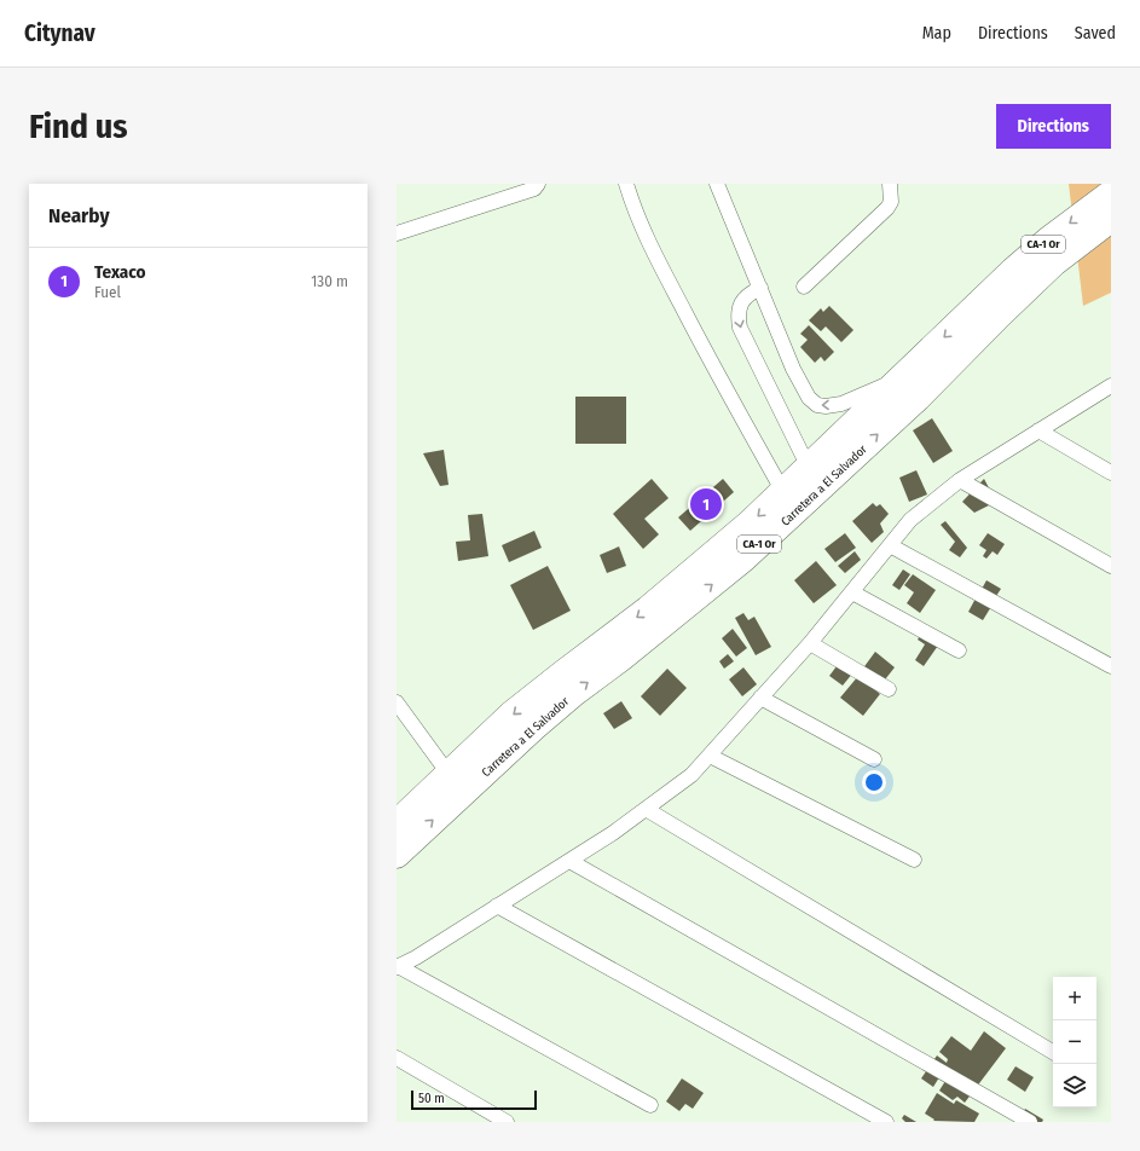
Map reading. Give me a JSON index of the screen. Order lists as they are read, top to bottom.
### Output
{
  "streets": {
    "highway": ["CA-1 Or", "Carretera a El Salvador"]
  },
  "scale_bar": "50 m",
  "page": {
    "header": "Citynav",
    "nav": ["Map", "Directions", "Saved"],
    "buttons": "Directions",
    "title": "Find us",
    "heading": "Nearby",
    "list": [
      {
        "mark": "1",
        "name": "Texaco",
        "note": "Fuel",
        "value": "130 m"
      }
    ],
    "pins": "1",
    "map_buttons": ["+", "−"],
    "scale": "50 m"
  }
}
